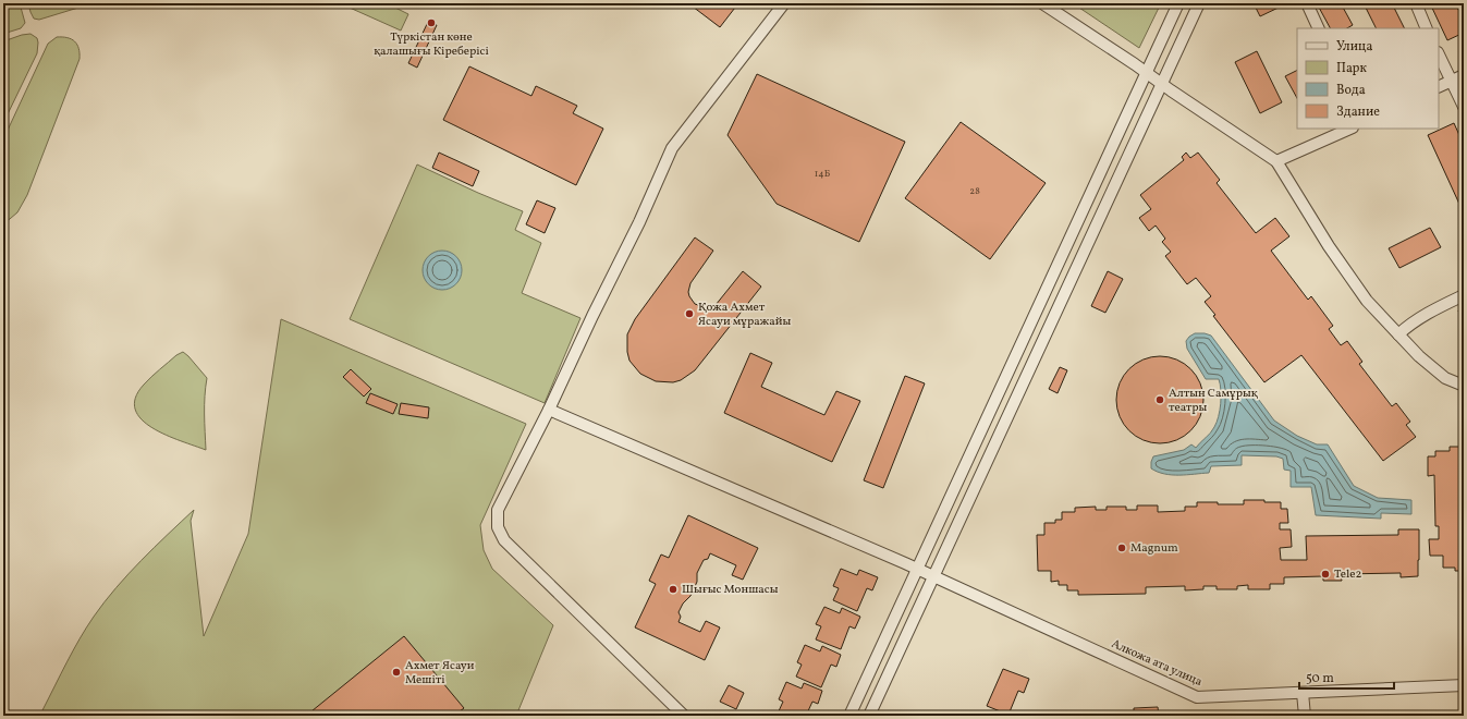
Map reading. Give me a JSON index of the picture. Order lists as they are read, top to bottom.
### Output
{
  "streets": {
    "street": ["Алкожа ата улица"]
  },
  "places": [
    "Түркістан көне қалашығы Кіреберісі",
    "Қожа Ахмет Ясауи мұражайы",
    "Алтын Самұрық театры",
    "Magnum",
    "Tele2",
    "Шығыс Моншасы",
    "Ахмет Ясауи Мешіті"
  ],
  "house_numbers": ["14Б", "28"],
  "legend": [
    "Улица",
    "Парк",
    "Вода",
    "Здание"
  ],
  "scale_bar": "50 m"
}
